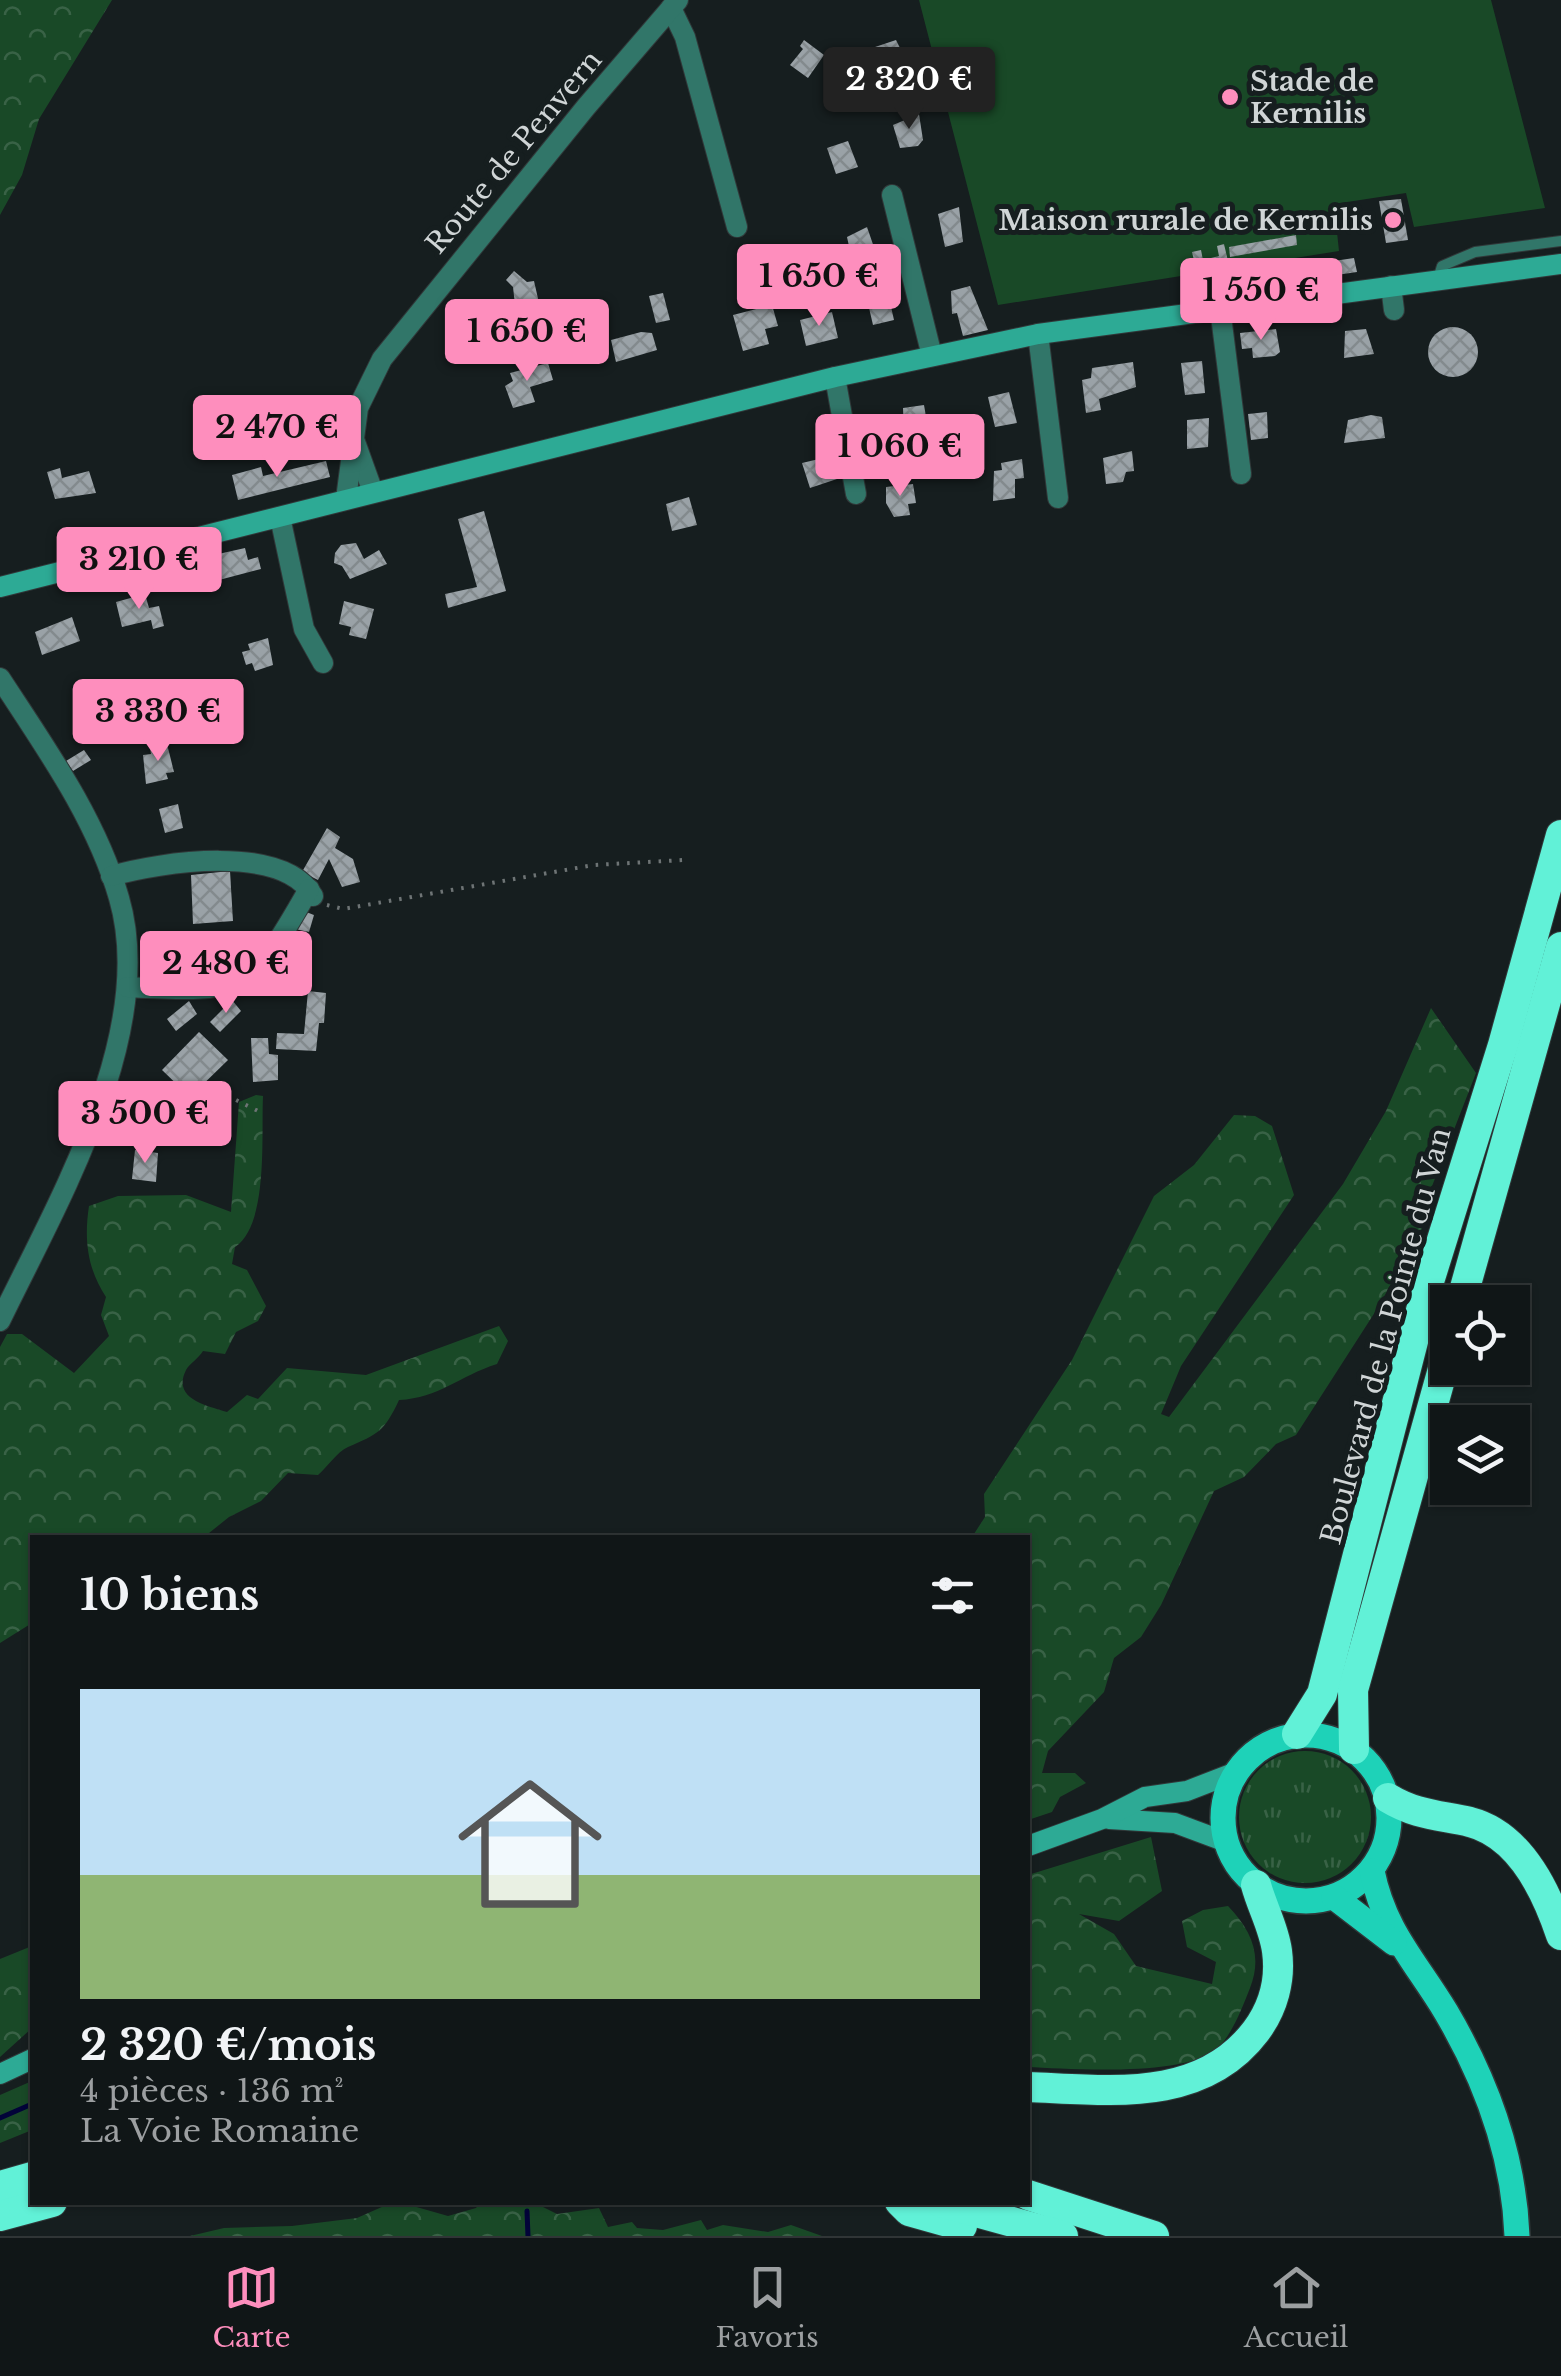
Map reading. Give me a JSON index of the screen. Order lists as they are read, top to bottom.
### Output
{
  "streets": {
    "highway": ["Boulevard de la Pointe du Van"],
    "street": ["Route de Penvern"]
  },
  "places": ["Stade de Kernilis", "Maison rurale de Kernilis"],
  "page": {
    "price": [
      "2 320 €",
      "1 650 €",
      "1 550 €",
      "1 650 €",
      "2 470 €",
      "1 060 €",
      "3 210 €",
      "3 330 €",
      "2 480 €",
      "3 500 €"
    ],
    "heading": "10 biens",
    "list": [
      {
        "name": "2 320 €/mois",
        "note": "4 pièces · 136 m² · La Voie Romaine"
      }
    ],
    "tabs": ["Carte", "Favoris", "Accueil"]
  }
}
